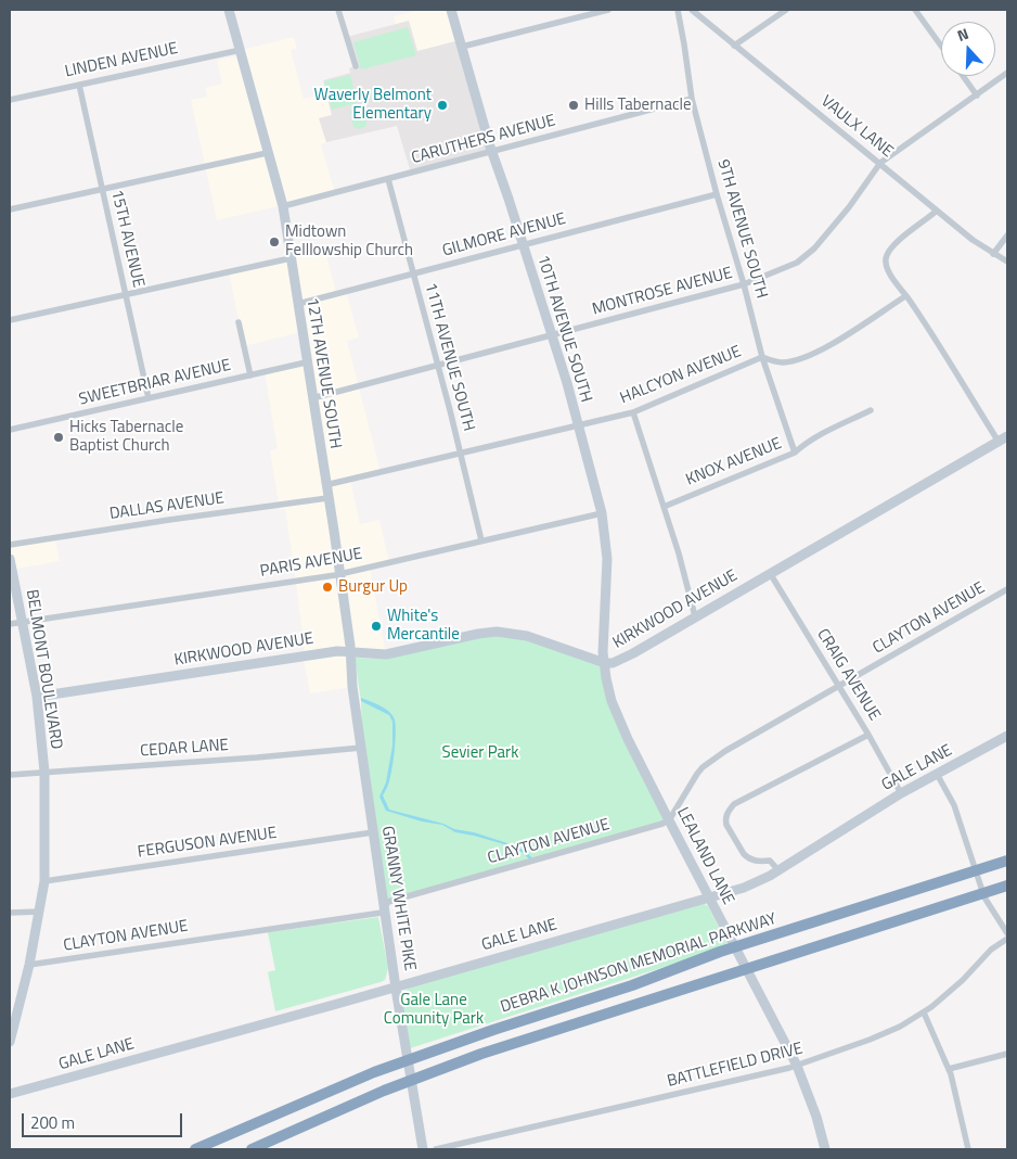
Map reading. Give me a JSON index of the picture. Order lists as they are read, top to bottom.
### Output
{
  "streets": {
    "highway": ["DEBRA K JOHNSON MEMORIAL PARKWAY"],
    "street": [
      "LINDEN AVENUE",
      "VAULX LANE",
      "CARUTHERS AVENUE",
      "9TH AVENUE SOUTH",
      "GILMORE AVENUE",
      "15TH AVENUE",
      "MONTROSE AVENUE",
      "10TH AVENUE SOUTH",
      "11TH AVENUE SOUTH",
      "12TH AVENUE SOUTH",
      "HALCYON AVENUE",
      "SWEETBRIAR AVENUE",
      "KNOX AVENUE",
      "DALLAS AVENUE",
      "PARIS AVENUE",
      "KIRKWOOD AVENUE",
      "CLAYTON AVENUE",
      "BELMONT BOULEVARD",
      "CRAIG AVENUE",
      "CEDAR LANE",
      "GALE LANE",
      "FERGUSON AVENUE",
      "LEALAND LANE",
      "GRANNY WHITE PIKE",
      "BATTLEFIELD DRIVE"
    ]
  },
  "crossings": [
    ["LINDEN AVENUE", "15TH AVENUE"],
    ["LINDEN AVENUE", "12TH AVENUE SOUTH"],
    ["VAULX LANE", "MONTROSE AVENUE"],
    ["CARUTHERS AVENUE", "9TH AVENUE SOUTH"],
    ["CARUTHERS AVENUE", "10TH AVENUE SOUTH"],
    ["CARUTHERS AVENUE", "11TH AVENUE SOUTH"],
    ["CARUTHERS AVENUE", "12TH AVENUE SOUTH"],
    ["9TH AVENUE SOUTH", "GILMORE AVENUE"],
    ["9TH AVENUE SOUTH", "MONTROSE AVENUE"],
    ["9TH AVENUE SOUTH", "HALCYON AVENUE"],
    ["9TH AVENUE SOUTH", "KNOX AVENUE"],
    ["GILMORE AVENUE", "10TH AVENUE SOUTH"],
    ["GILMORE AVENUE", "11TH AVENUE SOUTH"],
    ["GILMORE AVENUE", "12TH AVENUE SOUTH"],
    ["15TH AVENUE", "SWEETBRIAR AVENUE"],
    ["MONTROSE AVENUE", "10TH AVENUE SOUTH"],
    ["MONTROSE AVENUE", "11TH AVENUE SOUTH"],
    ["MONTROSE AVENUE", "12TH AVENUE SOUTH"],
    ["10TH AVENUE SOUTH", "HALCYON AVENUE"],
    ["10TH AVENUE SOUTH", "PARIS AVENUE"],
    ["10TH AVENUE SOUTH", "KIRKWOOD AVENUE"],
    ["10TH AVENUE SOUTH", "LEALAND LANE"],
    ["11TH AVENUE SOUTH", "HALCYON AVENUE"],
    ["11TH AVENUE SOUTH", "PARIS AVENUE"],
    ["12TH AVENUE SOUTH", "HALCYON AVENUE"],
    ["12TH AVENUE SOUTH", "SWEETBRIAR AVENUE"],
    ["12TH AVENUE SOUTH", "DALLAS AVENUE"],
    ["12TH AVENUE SOUTH", "PARIS AVENUE"],
    ["12TH AVENUE SOUTH", "KIRKWOOD AVENUE"],
    ["12TH AVENUE SOUTH", "CEDAR LANE"],
    ["12TH AVENUE SOUTH", "GRANNY WHITE PIKE"],
    ["PARIS AVENUE", "BELMONT BOULEVARD"],
    ["KIRKWOOD AVENUE", "BELMONT BOULEVARD"],
    ["KIRKWOOD AVENUE", "CRAIG AVENUE"],
    ["KIRKWOOD AVENUE", "LEALAND LANE"],
    ["CLAYTON AVENUE", "BELMONT BOULEVARD"],
    ["CLAYTON AVENUE", "CRAIG AVENUE"],
    ["CLAYTON AVENUE", "LEALAND LANE"],
    ["CLAYTON AVENUE", "GRANNY WHITE PIKE"],
    ["BELMONT BOULEVARD", "CEDAR LANE"],
    ["BELMONT BOULEVARD", "FERGUSON AVENUE"],
    ["CRAIG AVENUE", "GALE LANE"],
    ["CEDAR LANE", "GRANNY WHITE PIKE"],
    ["GALE LANE", "LEALAND LANE"],
    ["GALE LANE", "GRANNY WHITE PIKE"],
    ["FERGUSON AVENUE", "GRANNY WHITE PIKE"],
    ["LEALAND LANE", "BATTLEFIELD DRIVE"]
  ],
  "parks": ["Sevier Park", "Gale Lane Comunity Park"],
  "places": [
    "Waverly Belmont Elementary",
    "Hills Tabernacle",
    "Midtown Felllowship Church",
    "Hicks Tabernacle Baptist Church",
    "Burgur Up",
    "White's Mercantile"
  ],
  "scale_bar": "200 m",
  "north": "top"
}
